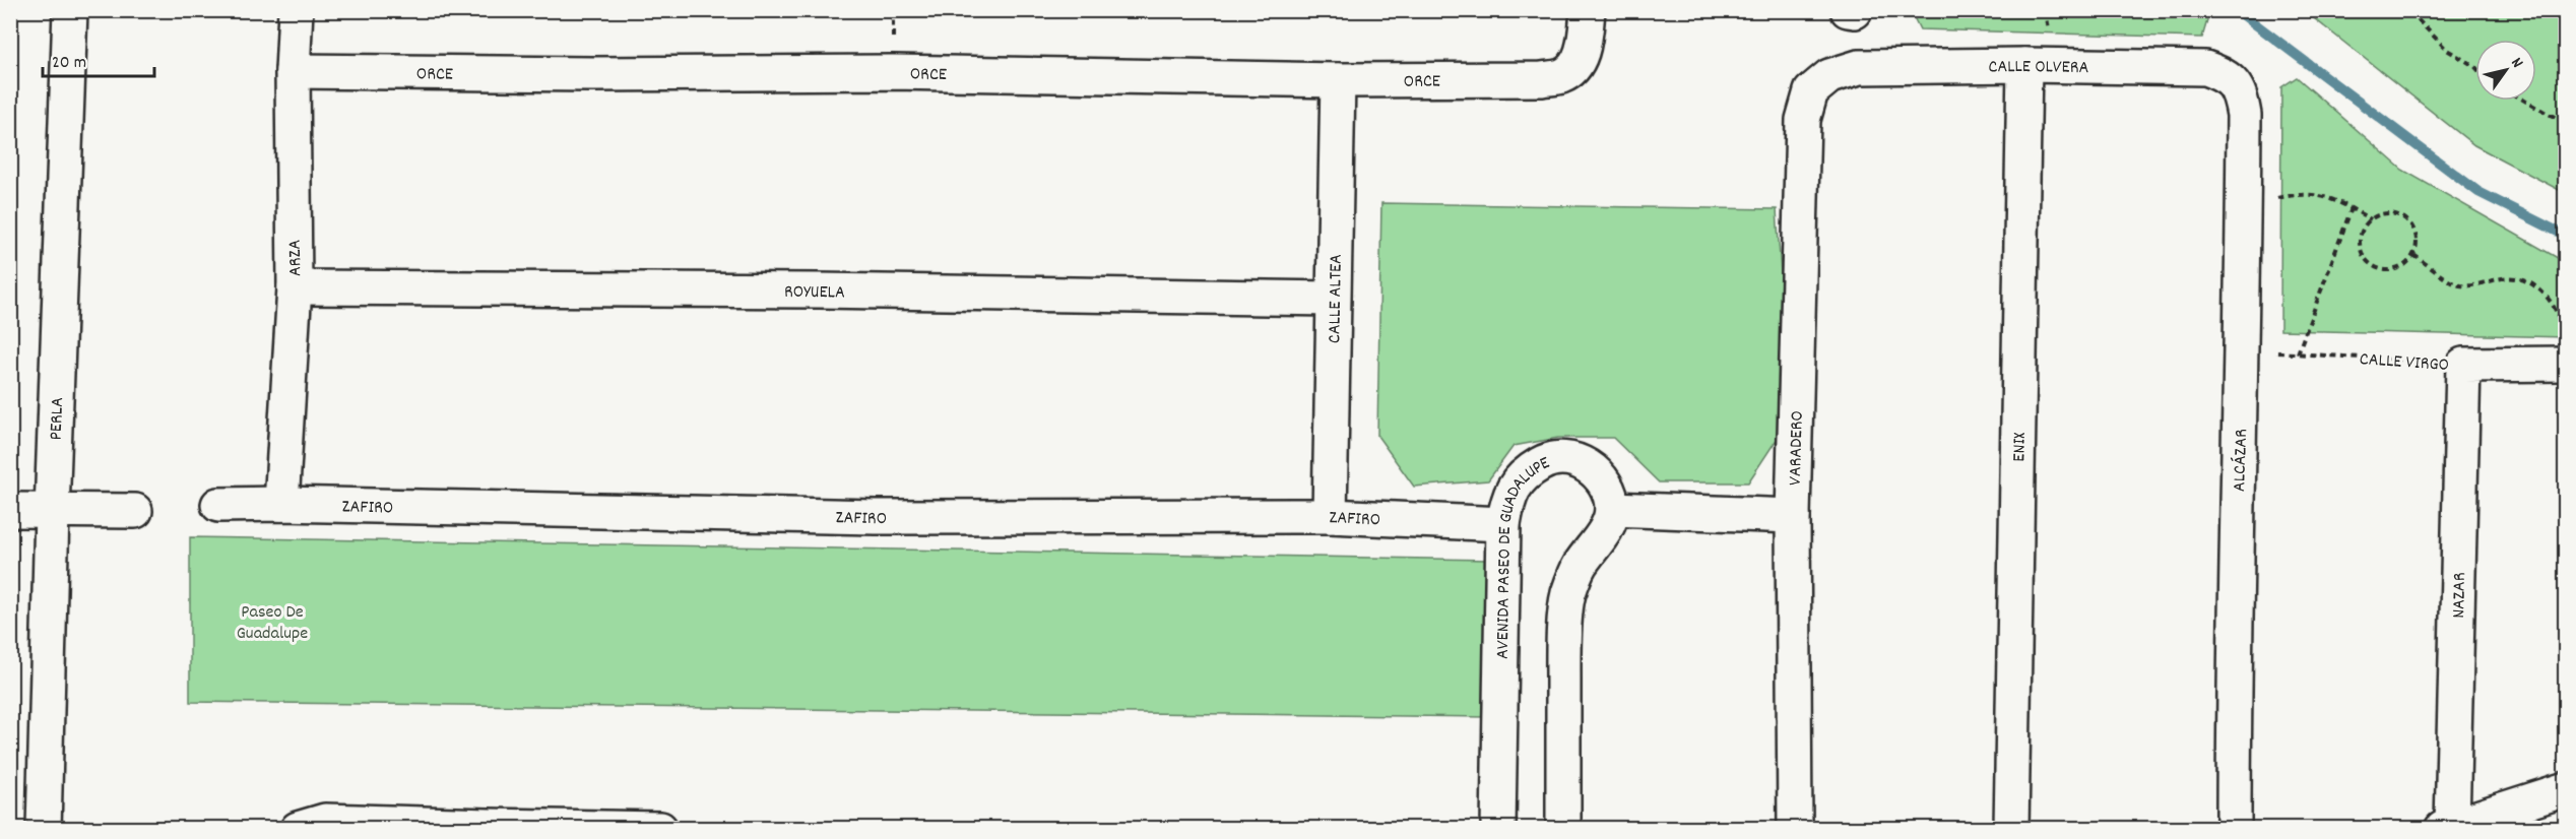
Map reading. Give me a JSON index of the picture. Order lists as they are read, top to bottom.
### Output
{
  "streets": {
    "street": [
      "CALLE OLVERA",
      "ORCE",
      "ARZA",
      "ROYUELA",
      "CALLE ALTEA",
      "CALLE VIRGO",
      "PERLA",
      "VARADERO",
      "ENIX",
      "ALCÁZAR",
      "ZAFIRO",
      "AVENIDA PASEO DE GUADALUPE",
      "NAZAR"
    ]
  },
  "crossings": [
    ["CALLE OLVERA", "VARADERO"],
    ["CALLE OLVERA", "ENIX"],
    ["CALLE OLVERA", "ALCÁZAR"],
    ["ORCE", "ARZA"],
    ["ORCE", "CALLE ALTEA"],
    ["ARZA", "ROYUELA"],
    ["ARZA", "ZAFIRO"],
    ["ROYUELA", "CALLE ALTEA"],
    ["CALLE ALTEA", "ZAFIRO"],
    ["CALLE VIRGO", "ALCÁZAR"],
    ["CALLE VIRGO", "NAZAR"],
    ["ZAFIRO", "AVENIDA PASEO DE GUADALUPE"]
  ],
  "parks": ["Paseo De Guadalupe"],
  "scale_bar": "20 m",
  "north": "top right"
}
